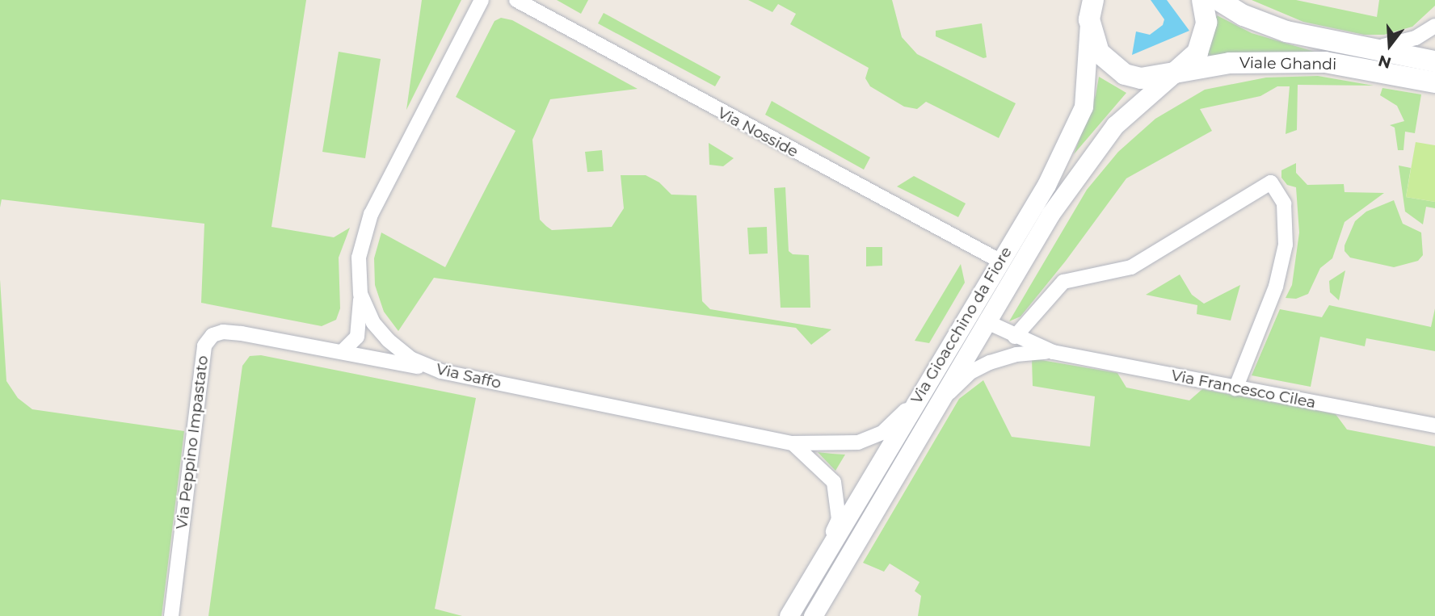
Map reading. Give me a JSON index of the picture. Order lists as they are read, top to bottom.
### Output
{
  "streets": {
    "main road": ["Viale Ghandi"],
    "street": [
      "Via Nosside",
      "Via Gioacchino da Fiore",
      "Via Saffo",
      "Via Francesco Cilea",
      "Via Peppino Impastato"
    ]
  },
  "crossings": [
    ["Viale Ghandi", "Via Gioacchino da Fiore"],
    ["Via Nosside", "Via Gioacchino da Fiore"],
    ["Via Gioacchino da Fiore", "Via Saffo"],
    ["Via Saffo", "Via Peppino Impastato"]
  ],
  "north": "bottom"
}
